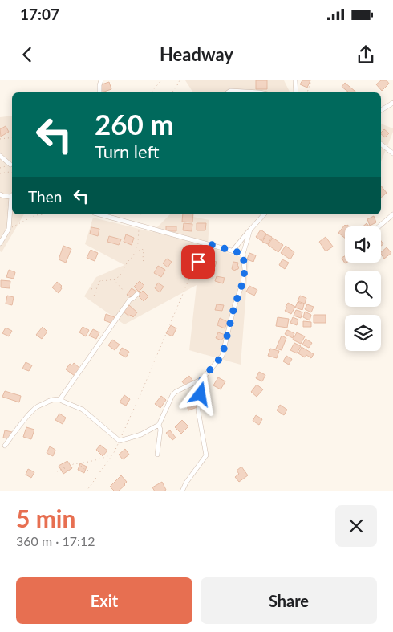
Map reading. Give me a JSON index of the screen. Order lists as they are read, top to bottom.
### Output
{
  "page": {
    "status": "17:07",
    "header": "Headway",
    "turn": ["260 m", "Turn left"],
    "then": "Then",
    "heading": ["5 min", "360 m · 17:12"],
    "buttons": ["Exit", "Share"]
  }
}
